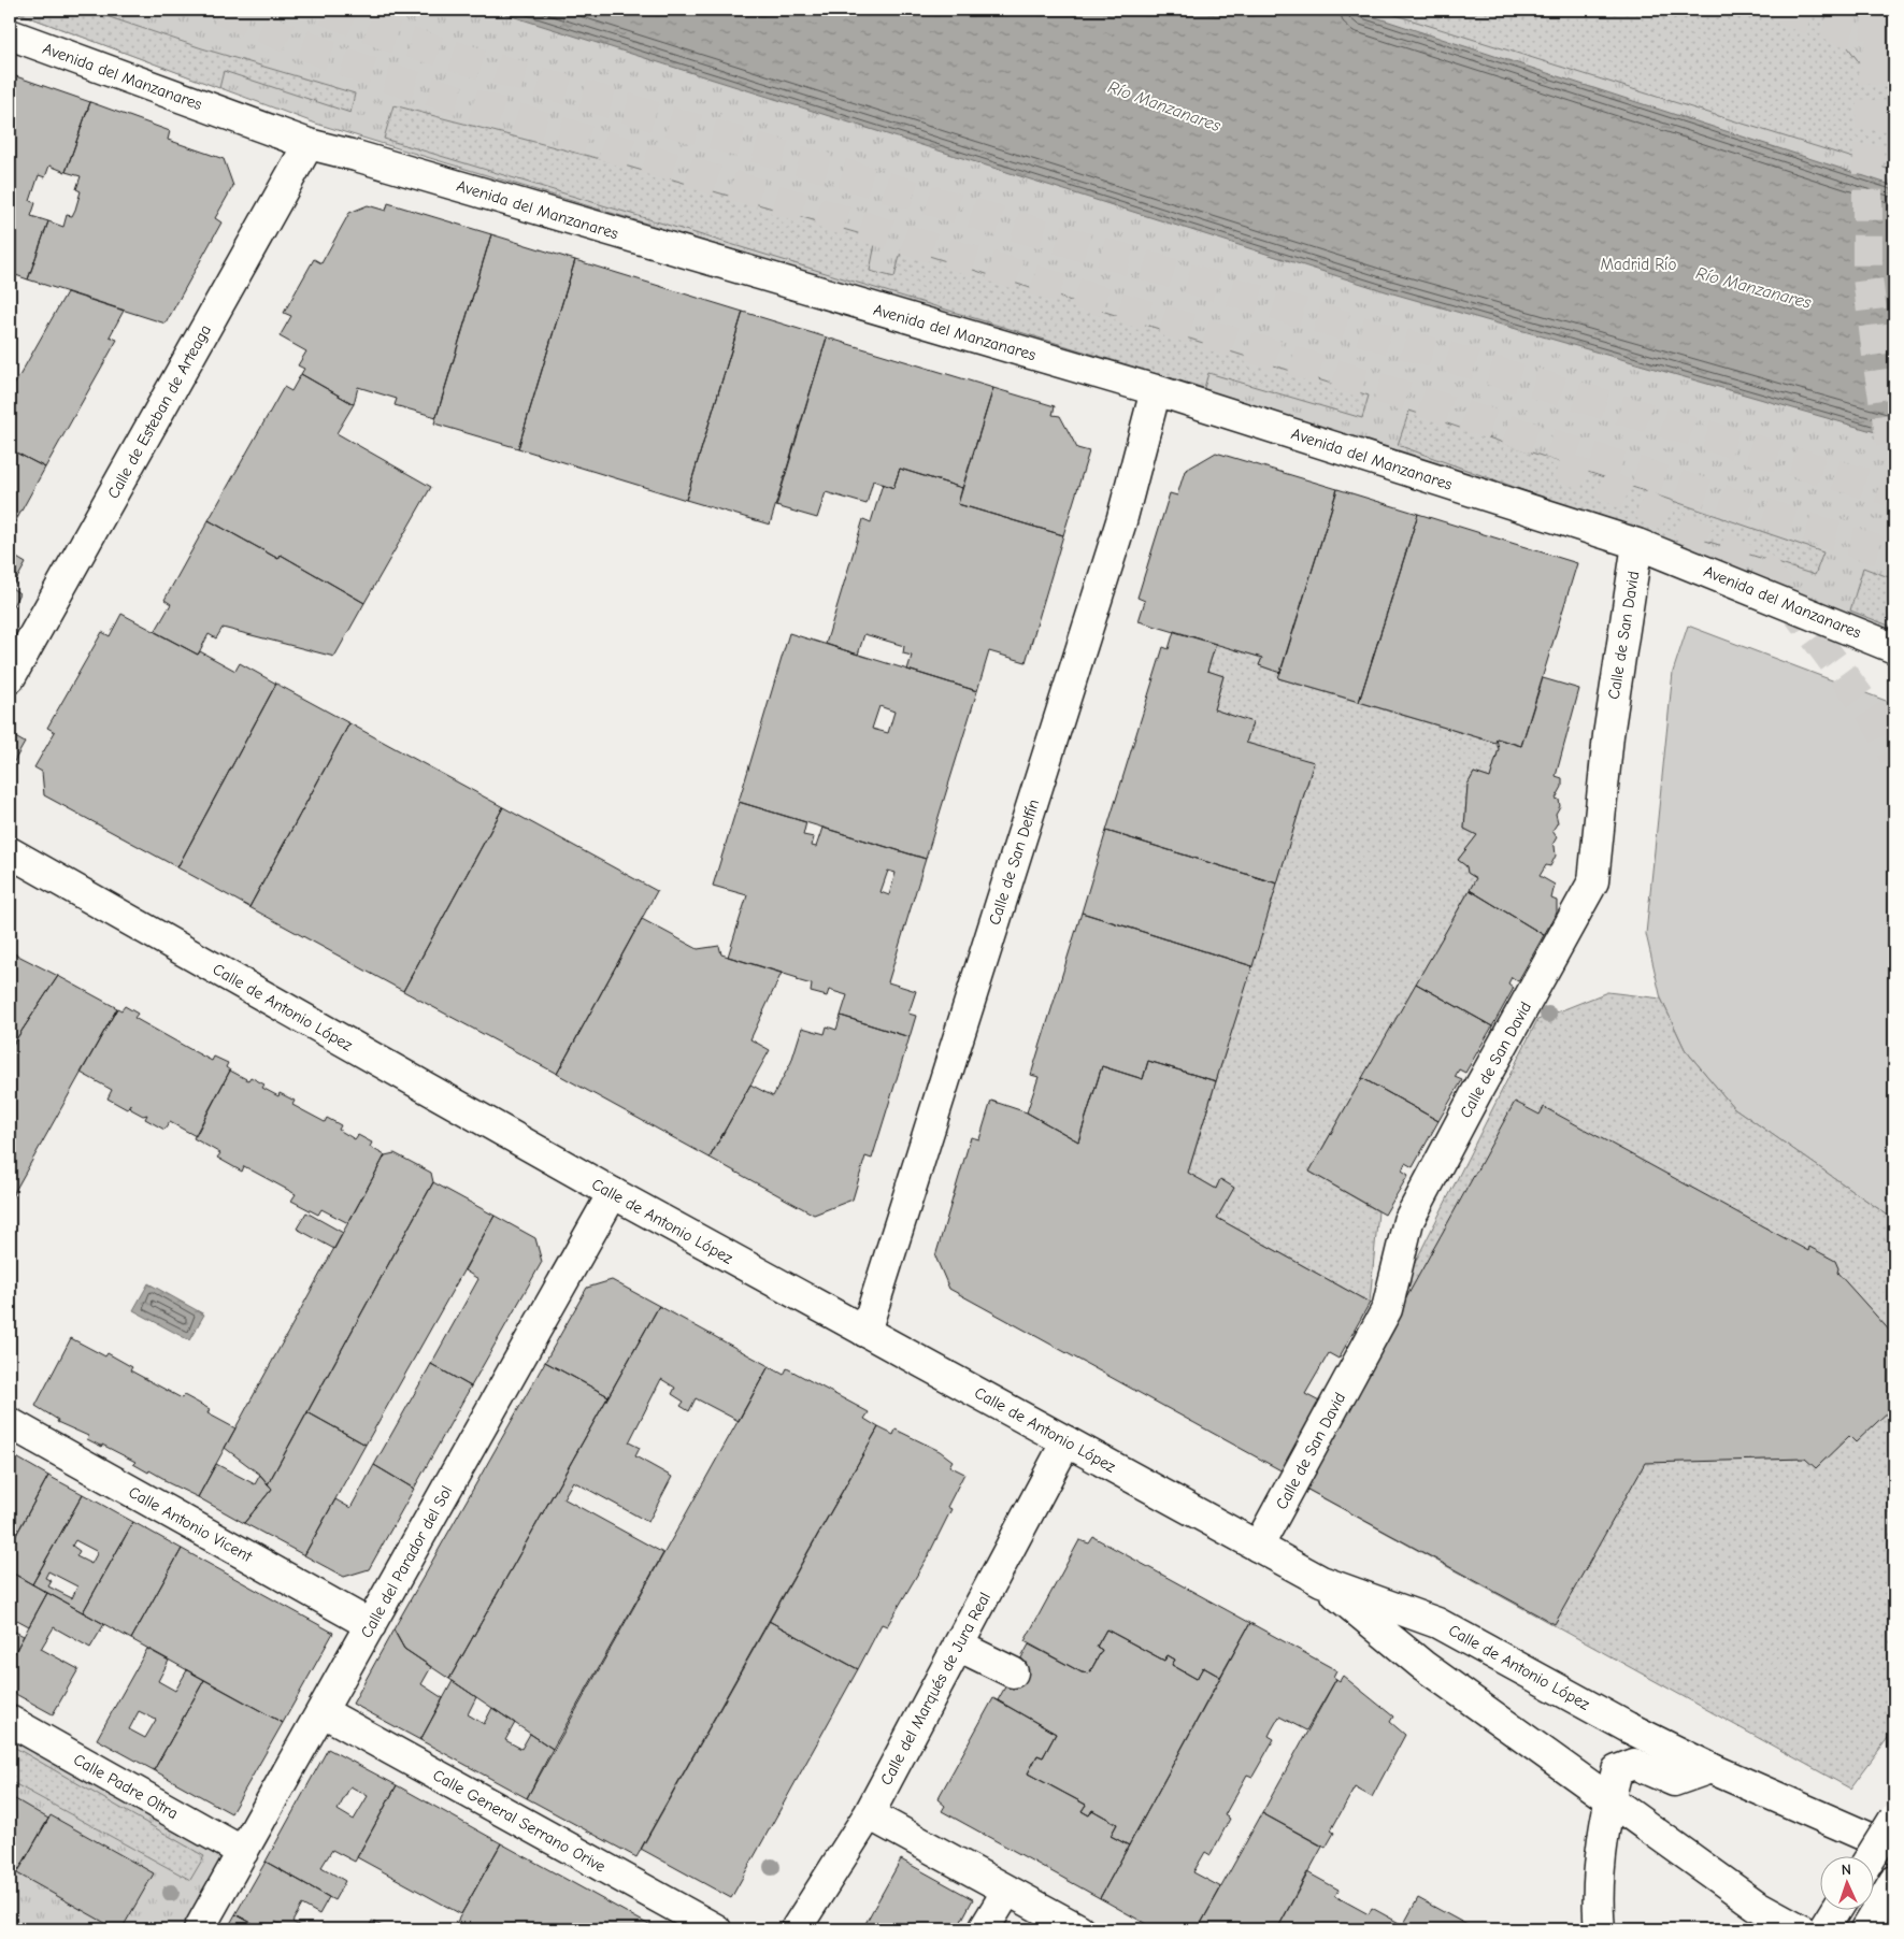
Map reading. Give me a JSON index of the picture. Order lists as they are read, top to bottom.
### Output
{
  "streets": {
    "main road": [
      "Avenida del Manzanares",
      "Calle de Esteban de Arteaga",
      "Calle de San David",
      "Calle de San Delfín",
      "Calle de Antonio López",
      "Calle Antonio Vicent",
      "Calle del Parador del Sol",
      "Calle del Marqués de Jura Real",
      "Calle Padre Oltra",
      "Calle General Serrano Orive"
    ]
  },
  "crossings": [
    ["Avenida del Manzanares", "Calle de Esteban de Arteaga"],
    ["Avenida del Manzanares", "Calle de San David"],
    ["Avenida del Manzanares", "Calle de San Delfín"],
    ["Calle de San David", "Calle de Antonio López"],
    ["Calle de San Delfín", "Calle de Antonio López"],
    ["Calle de Antonio López", "Calle del Parador del Sol"],
    ["Calle de Antonio López", "Calle del Marqués de Jura Real"],
    ["Calle Antonio Vicent", "Calle del Parador del Sol"],
    ["Calle del Parador del Sol", "Calle Padre Oltra"],
    ["Calle del Parador del Sol", "Calle General Serrano Orive"]
  ],
  "water": ["Río Manzanares"],
  "parks": ["Madrid Río"],
  "north": "top"
}
